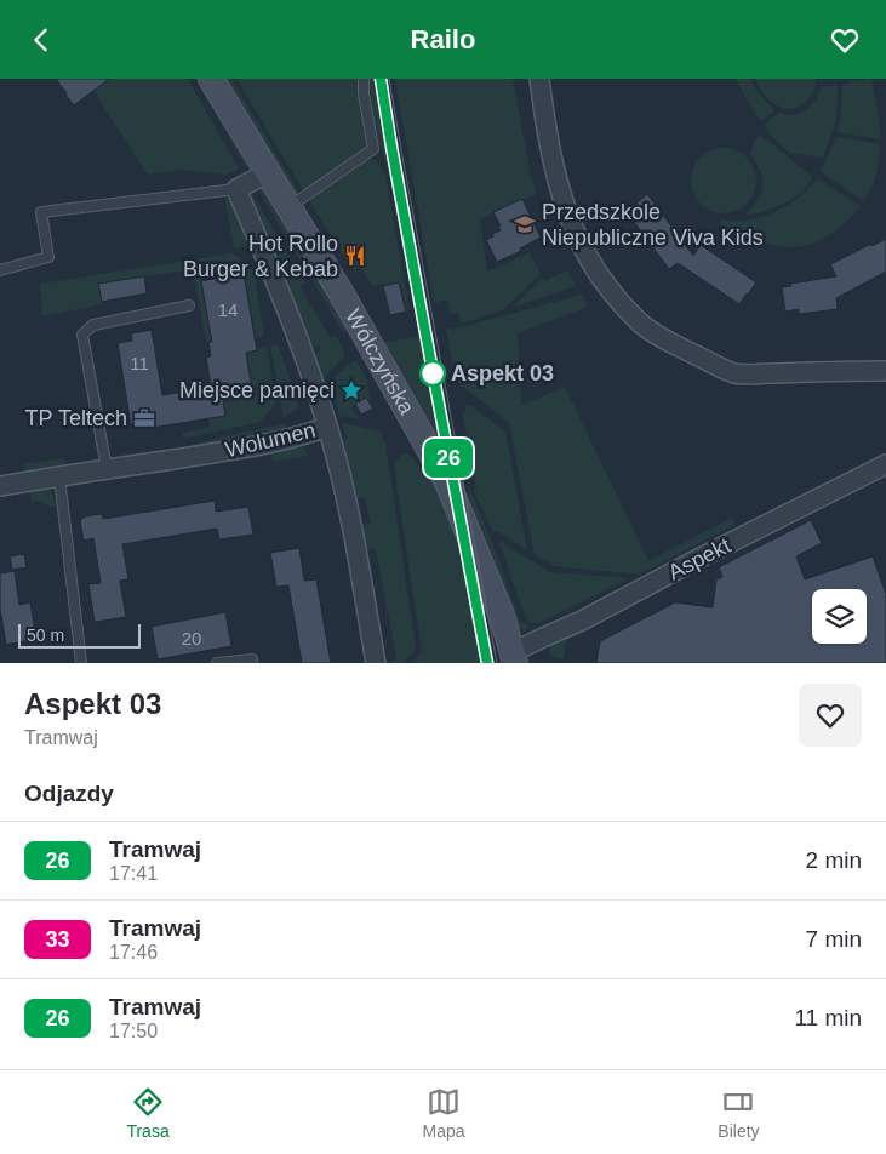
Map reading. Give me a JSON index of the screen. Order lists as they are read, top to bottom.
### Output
{
  "streets": {
    "main road": ["Wólczyńska"],
    "street": ["Wolumen", "Aspekt"]
  },
  "crossings": [
    ["Wólczyńska", "Aspekt"]
  ],
  "places": {
    "school or university": ["Przedszkole Niepubliczne Viva Kids"],
    "restaurant": ["Hot Rollo Burger & Kebab"],
    "other": ["Aspekt 03"],
    "place": ["Miejsce pamięci"],
    "office": ["TP Teltech"]
  },
  "lines": ["tram line 26"],
  "house_numbers": ["14", "11", "20"],
  "scale_bar": "50 m",
  "page": {
    "header": "Railo",
    "on_map": "26",
    "scale": "50 m",
    "heading": [
      ["Aspekt 03", "Tramwaj"],
      "Odjazdy"
    ],
    "list": [
      {
        "mark": "26",
        "name": "Tramwaj",
        "note": "17:41",
        "value": "2 min"
      },
      {
        "mark": "33",
        "name": "Tramwaj",
        "note": "17:46",
        "value": "7 min"
      },
      {
        "mark": "26",
        "name": "Tramwaj",
        "note": "17:50",
        "value": "11 min"
      }
    ],
    "tabs": ["Trasa", "Mapa", "Bilety"]
  }
}
